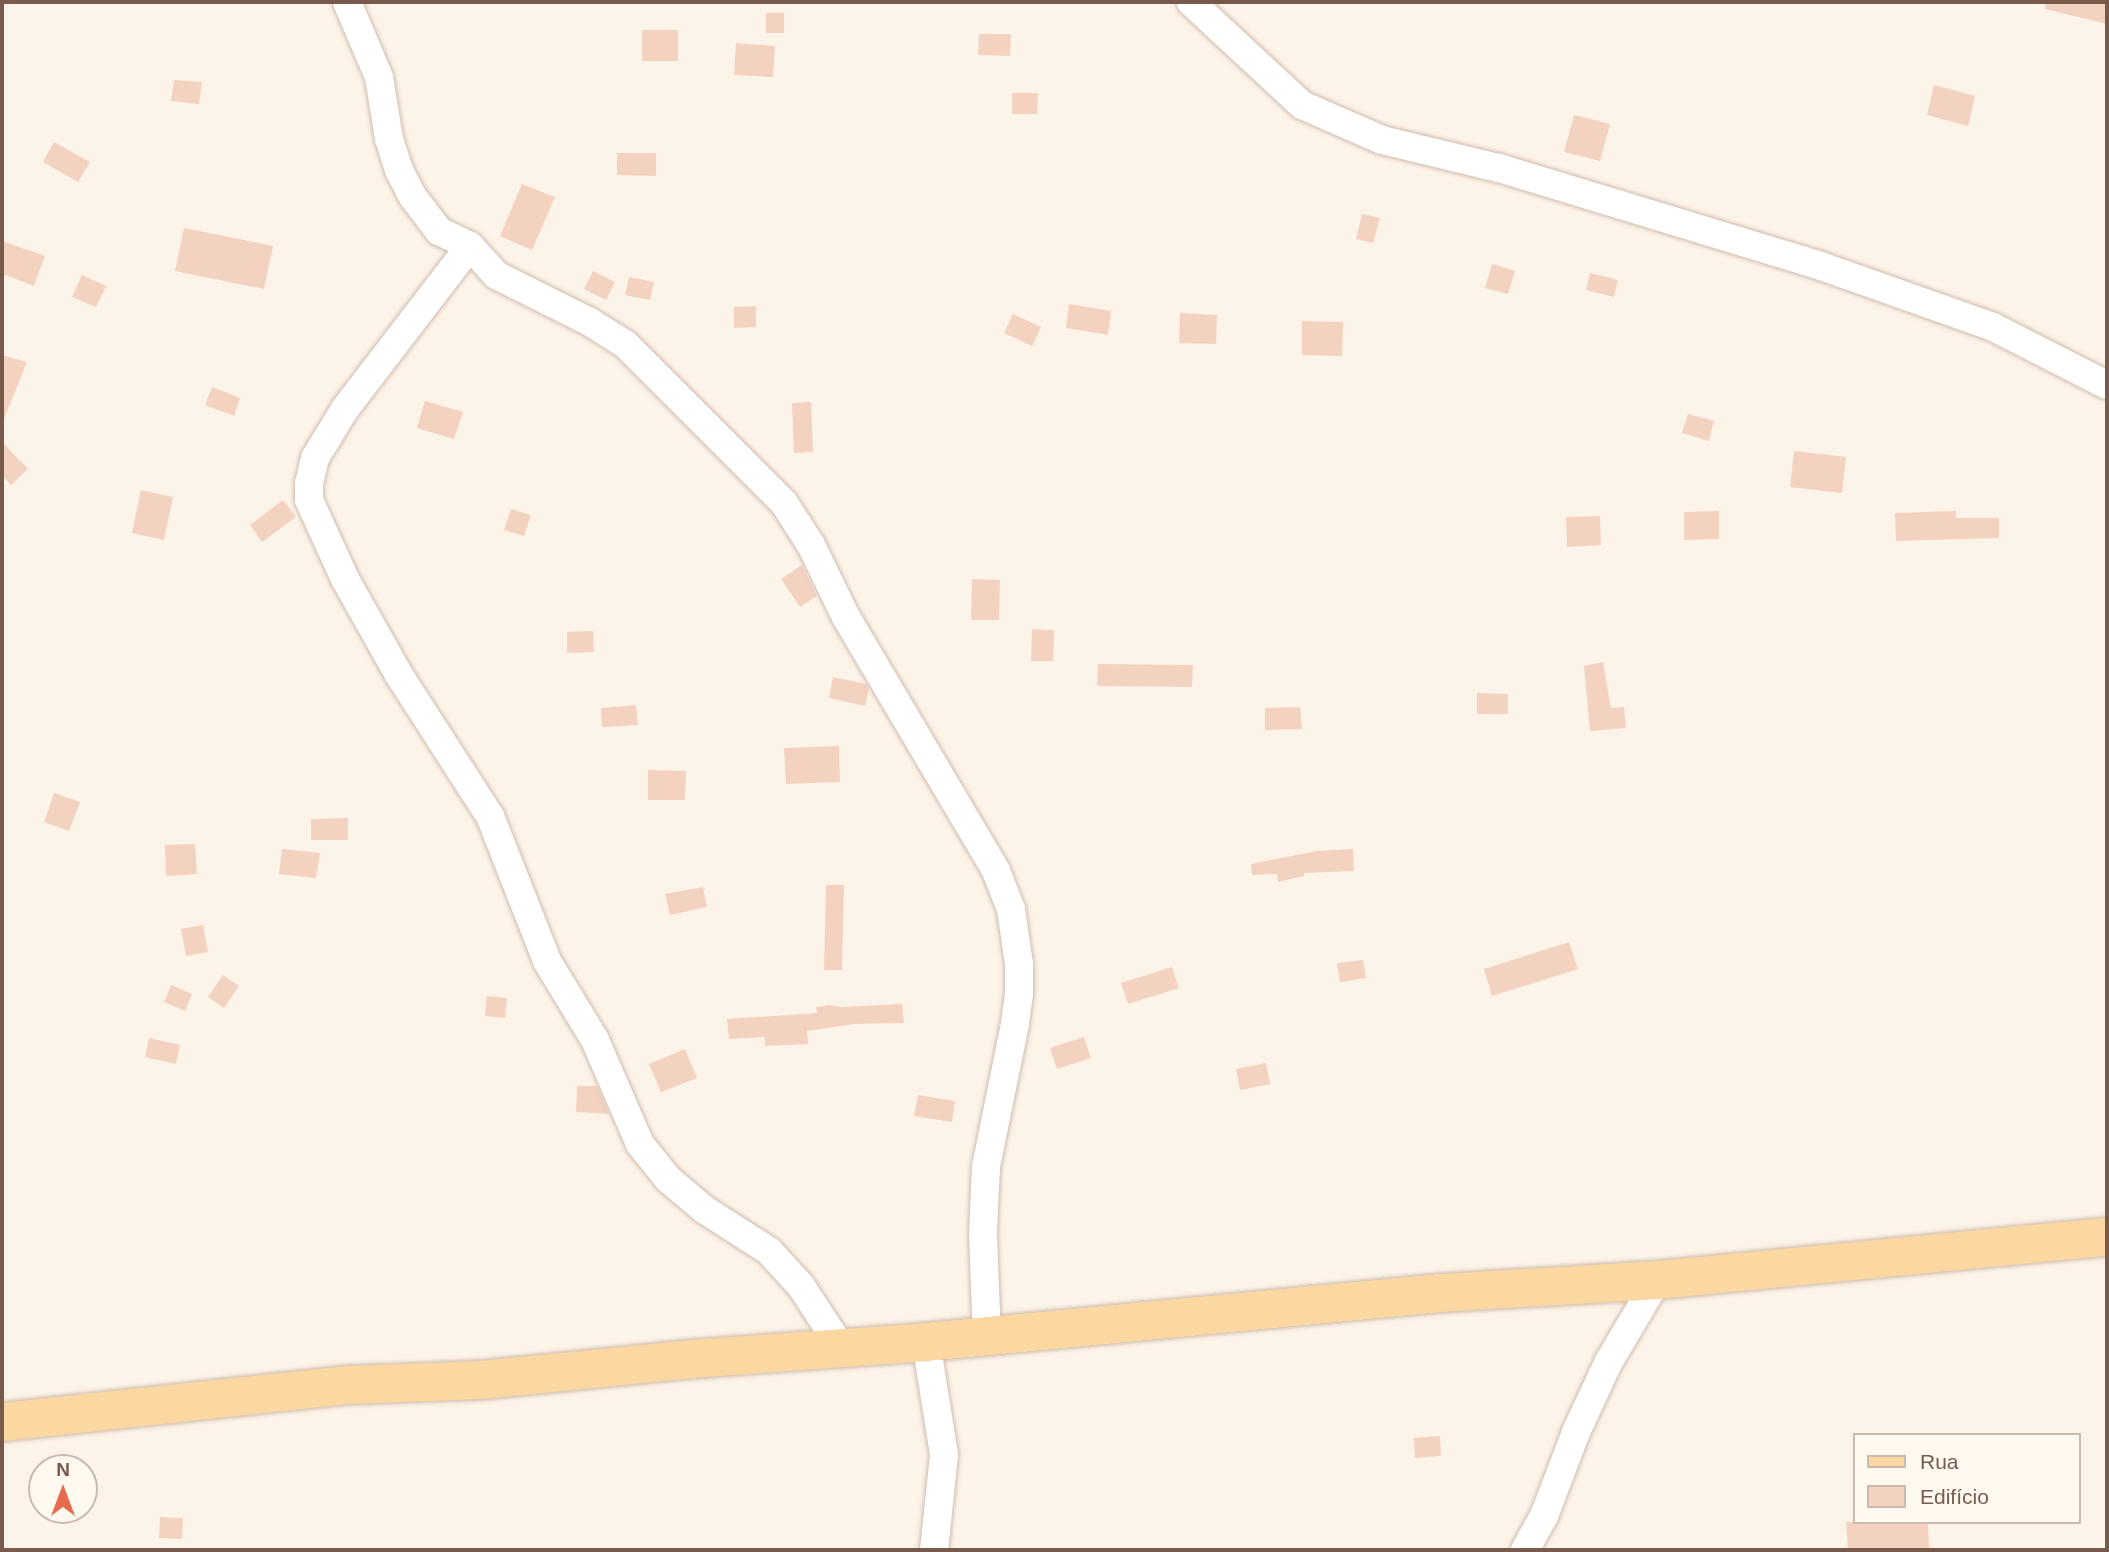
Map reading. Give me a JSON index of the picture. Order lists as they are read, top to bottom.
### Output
{
  "legend": ["Rua", "Edifício"],
  "north": "top"
}
